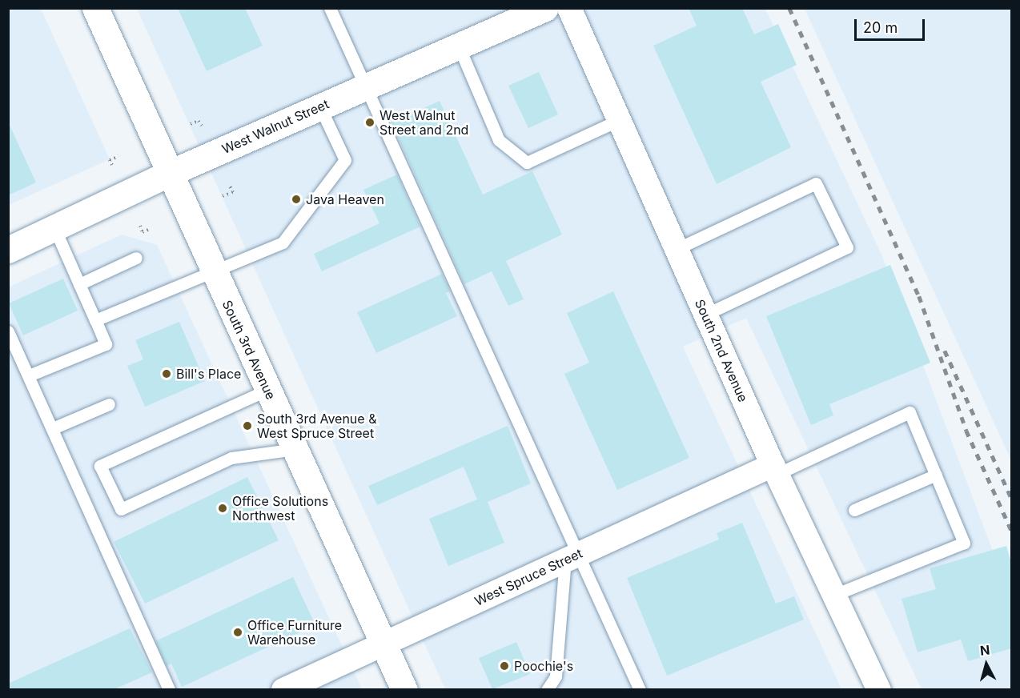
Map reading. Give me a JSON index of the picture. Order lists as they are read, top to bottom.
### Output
{
  "streets": {
    "street": [
      "West Walnut Street",
      "South 3rd Avenue",
      "South 2nd Avenue",
      "West Spruce Street"
    ]
  },
  "crossings": [
    ["West Walnut Street", "South 3rd Avenue"],
    ["South 3rd Avenue", "West Spruce Street"],
    ["South 2nd Avenue", "West Spruce Street"]
  ],
  "places": [
    "West Walnut Street and 2nd",
    "Java Heaven",
    "Bill's Place",
    "South 3rd Avenue & West Spruce Street",
    "Office Solutions Northwest",
    "Office Furniture Warehouse",
    "Poochie's"
  ],
  "scale_bar": "20 m",
  "north": "top"
}
